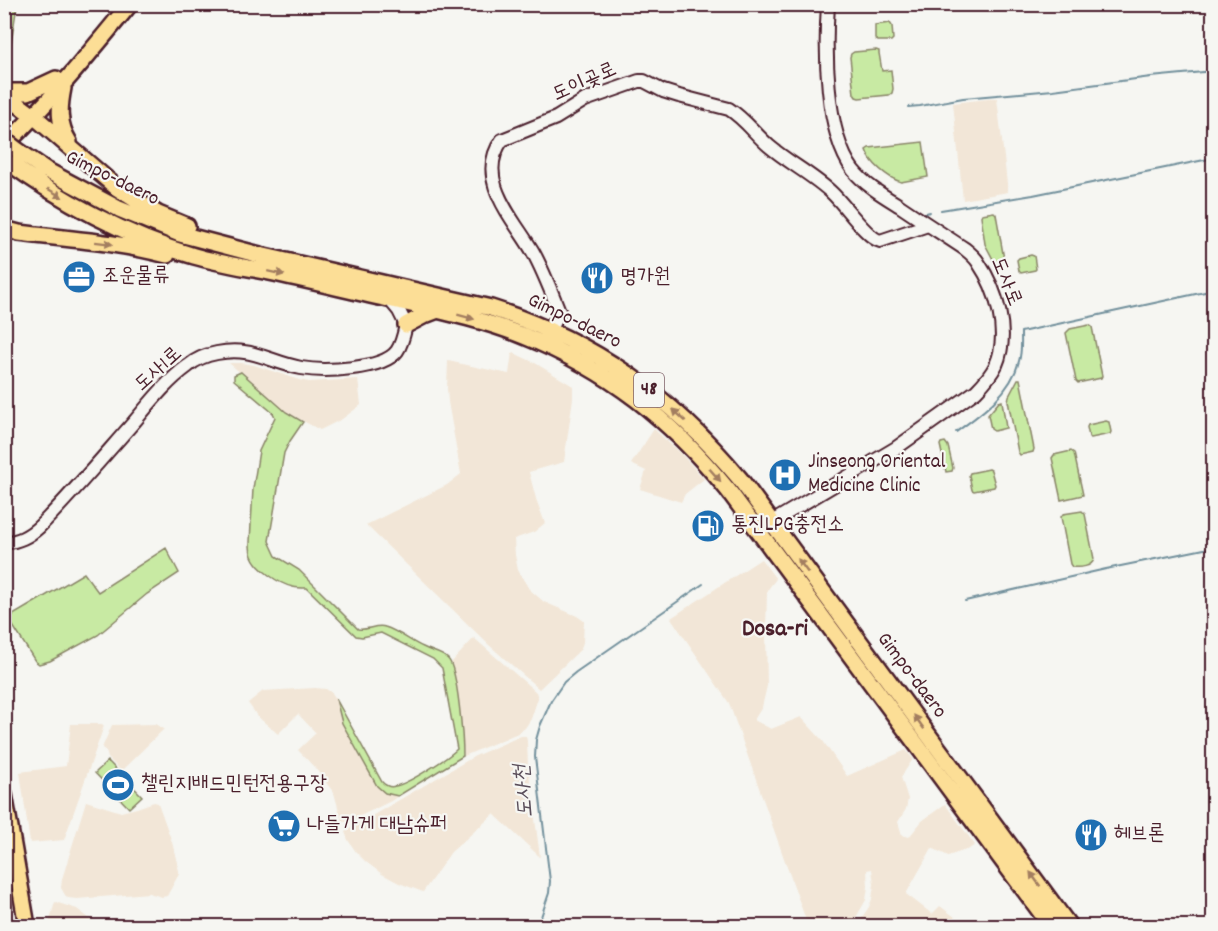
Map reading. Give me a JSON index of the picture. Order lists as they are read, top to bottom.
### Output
{
  "streets": {
    "main road": ["Gimpo-daero", "48"],
    "street": ["도이곶로", "도사로", "도사1로"]
  },
  "crossings": [
    ["도이곶로", "Gimpo-daero"],
    ["도이곶로", "도사로"],
    ["Gimpo-daero", "도사로"]
  ],
  "districts": ["Dosa-ri"],
  "water": ["도사천"],
  "places": {
    "office": ["조운물류"],
    "restaurant": ["명가원", "헤브론"],
    "hospital": ["Jinseong Oriental Medicine Clinic"],
    "fuel station": ["통진LPG충전소"],
    "sports": ["챌린지배드민턴전용구장"],
    "supermarket": ["나들가게 대남슈퍼"]
  }
}
